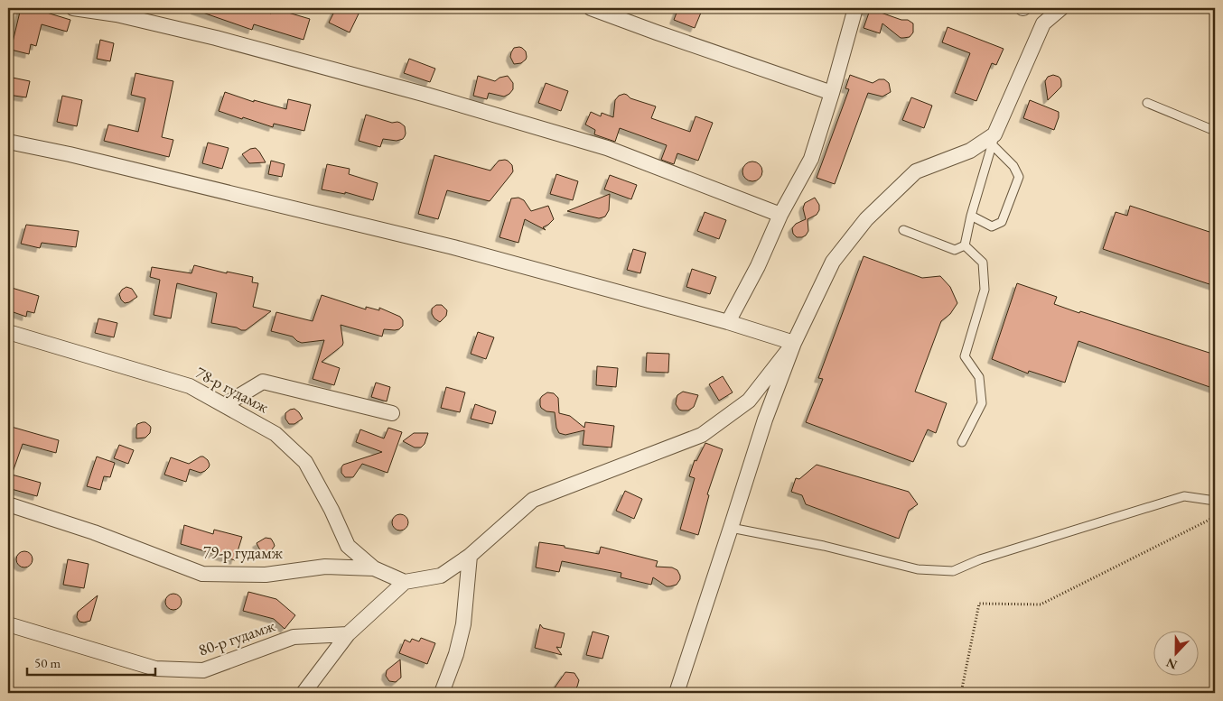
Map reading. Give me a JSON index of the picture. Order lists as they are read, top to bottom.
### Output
{
  "streets": {
    "street": ["78-р гудамж", "79-р гудамж", "80-р гудамж"]
  },
  "crossings": [
    ["78-р гудамж", "79-р гудамж"]
  ],
  "scale_bar": "50 m",
  "north": "bottom"
}
